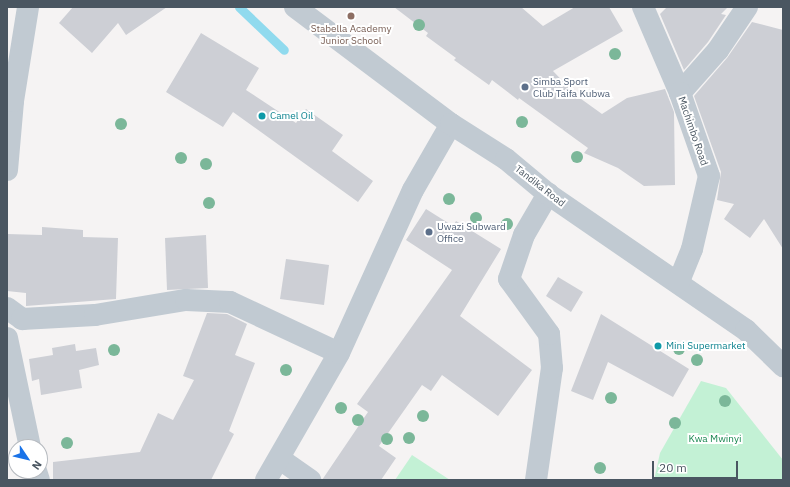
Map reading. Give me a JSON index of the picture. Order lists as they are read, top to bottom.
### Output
{
  "streets": {
    "street": ["Machimbo Road", "Tandika Road"]
  },
  "crossings": [
    ["Machimbo Road", "Tandika Road"]
  ],
  "parks": ["Kwa Mwinyi"],
  "places": [
    "Stabella Academy Junior School",
    "Simba Sport Club Taifa Kubwa",
    "Camel Oil",
    "Uwazi Subward Office",
    "Mini Supermarket"
  ],
  "scale_bar": "20 m",
  "north": "bottom right"
}
